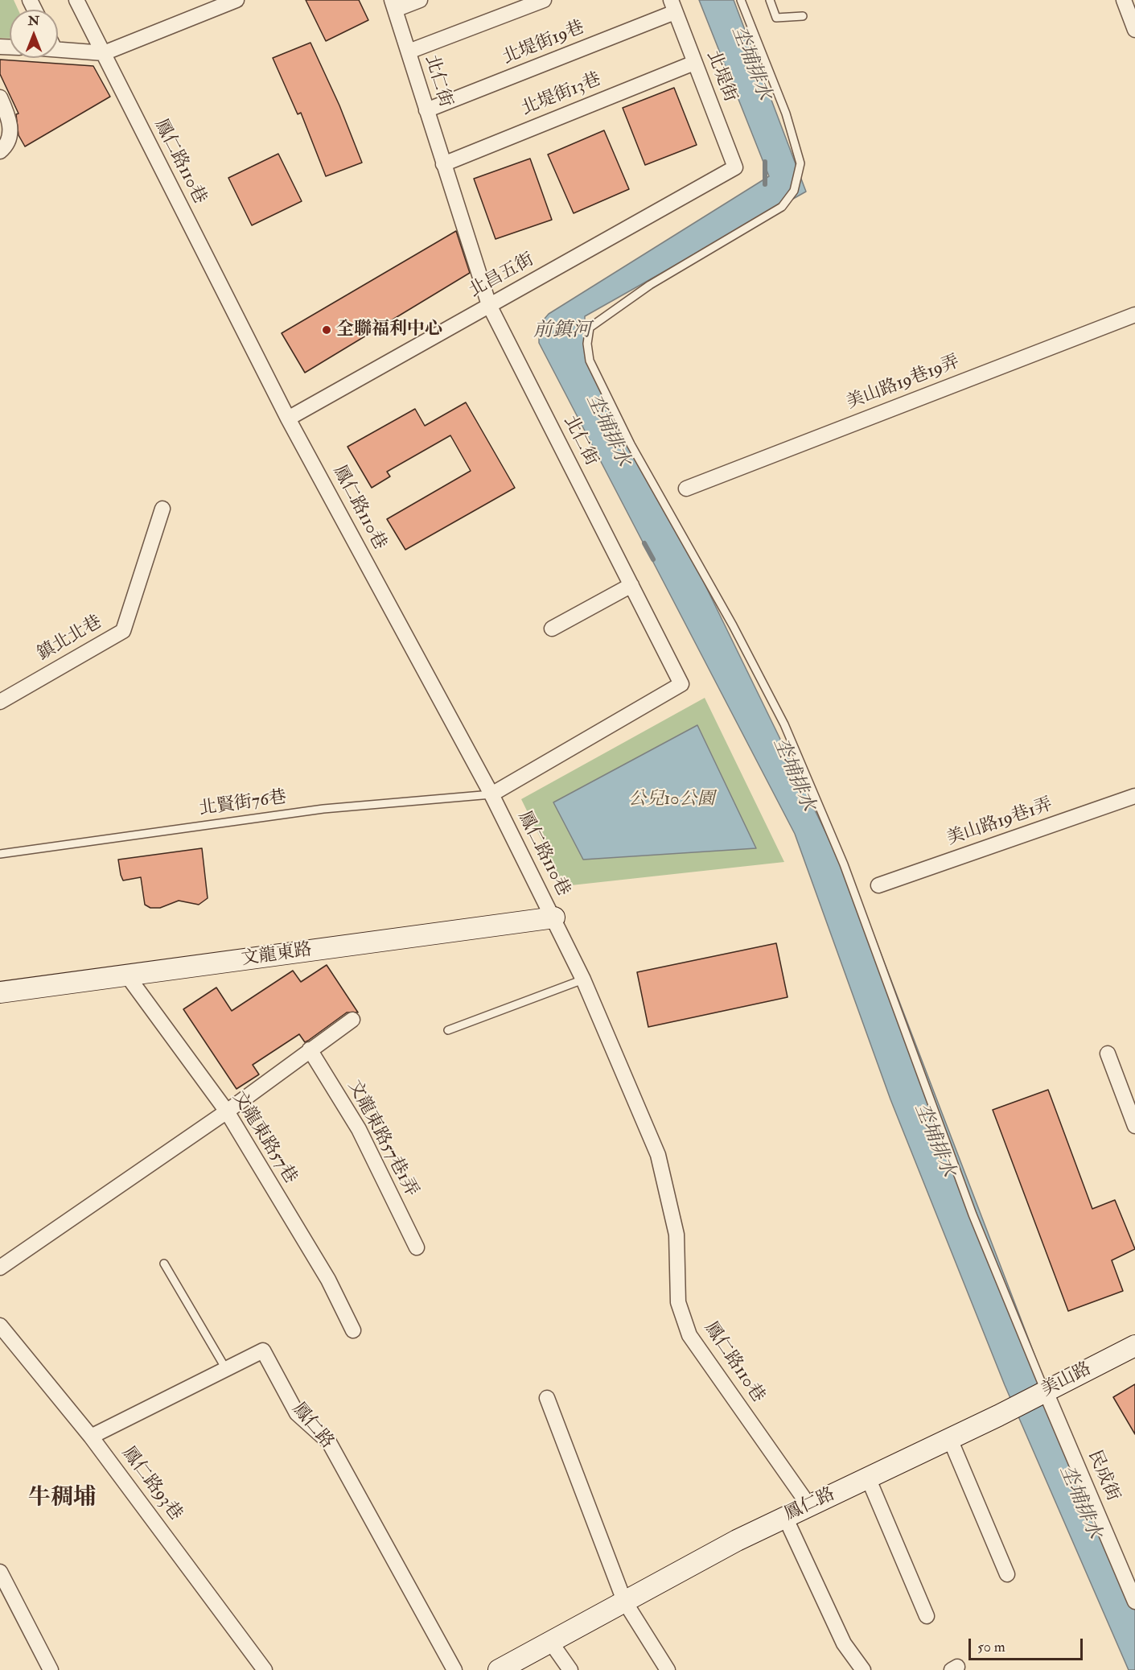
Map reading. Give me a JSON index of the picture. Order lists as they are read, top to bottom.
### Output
{
  "streets": {
    "street": [
      "北堤街19巷",
      "北堤街",
      "北仁街",
      "北堤街13巷",
      "鳳仁路110巷",
      "北昌五街",
      "美山路19巷19弄",
      "鎮北北巷",
      "美山路19巷1弄",
      "文龍東路",
      "文龍東路57巷",
      "文龍東路57巷1弄",
      "美山路",
      "鳳仁路",
      "民成街",
      "鳳仁路93巷"
    ],
    "lane": ["北賢街76巷"]
  },
  "crossings": [
    ["北堤街19巷", "北堤街"],
    ["北堤街19巷", "北仁街"],
    ["北堤街", "北堤街13巷"],
    ["北堤街", "北昌五街"],
    ["北仁街", "北堤街13巷"],
    ["北仁街", "鳳仁路110巷"],
    ["北仁街", "北昌五街"],
    ["北仁街", "北賢街76巷"],
    ["鳳仁路110巷", "北昌五街"],
    ["鳳仁路110巷", "北賢街76巷"],
    ["鳳仁路110巷", "文龍東路"],
    ["鳳仁路110巷", "鳳仁路"],
    ["文龍東路", "文龍東路57巷"],
    ["美山路", "鳳仁路"],
    ["美山路", "民成街"],
    ["鳳仁路", "鳳仁路93巷"]
  ],
  "districts": ["牛稠埔"],
  "water": ["坔埔排水", "前鎮河"],
  "parks": ["公兒10公園"],
  "places": ["全聯福利中心"],
  "scale_bar": "50 m",
  "north": "top"
}
